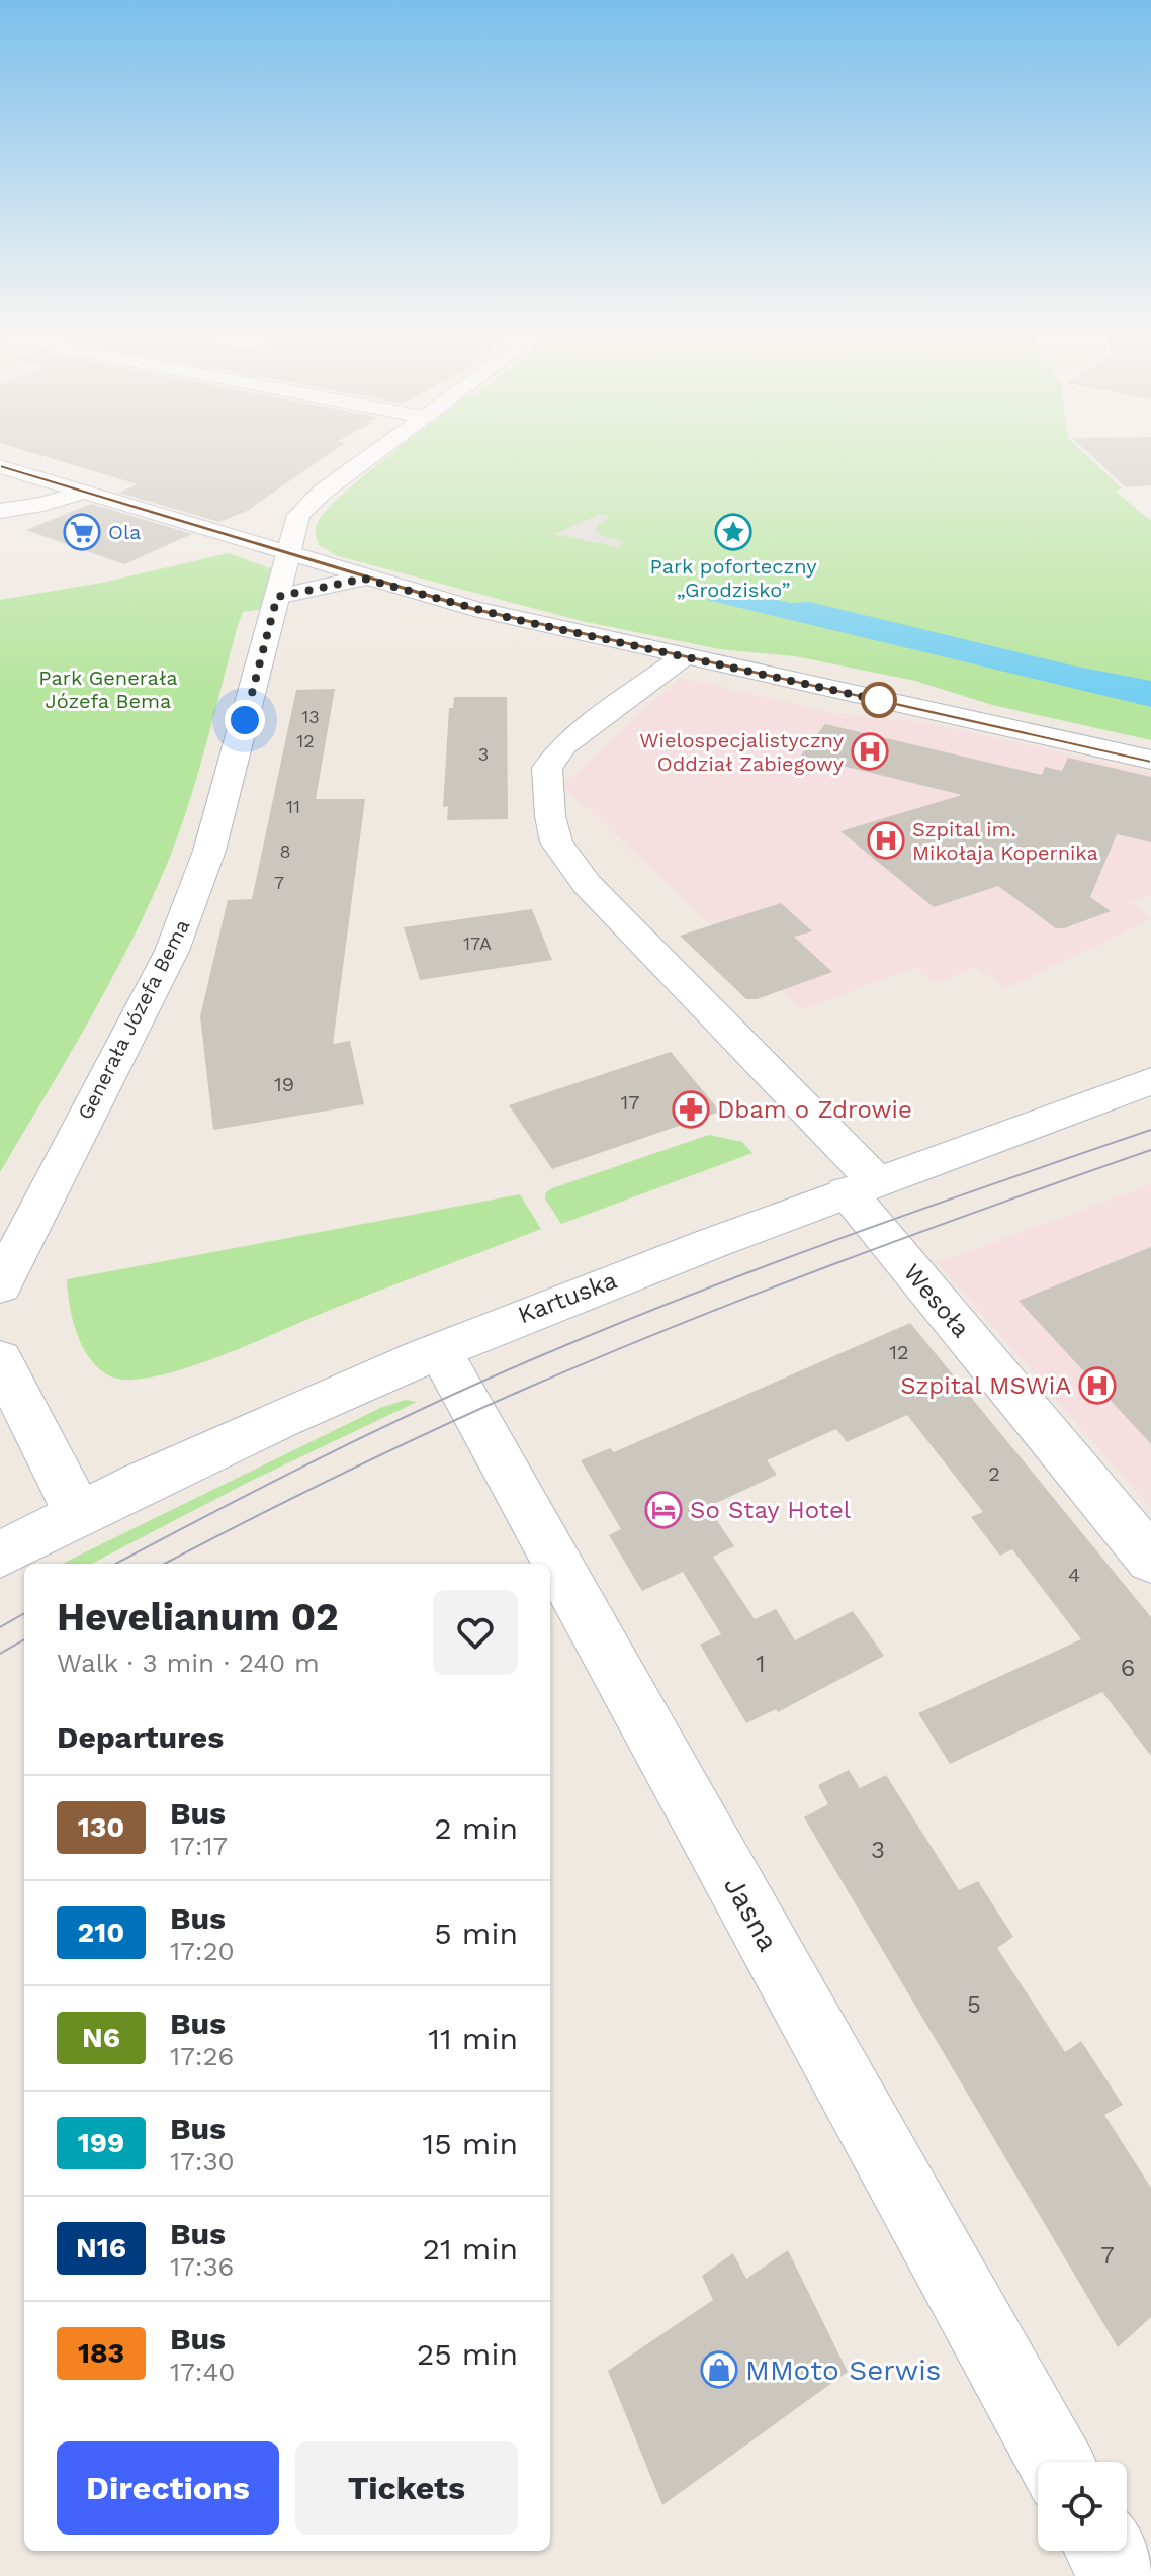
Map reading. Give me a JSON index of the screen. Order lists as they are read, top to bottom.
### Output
{
  "streets": {
    "street": [
      "Generała Józefa Bema",
      "Kartuska",
      "Wesoła",
      "Jasna"
    ]
  },
  "crossings": [
    ["Kartuska", "Wesoła"],
    ["Kartuska", "Jasna"]
  ],
  "parks": ["Park Generała Józefa Bema"],
  "places": {
    "supermarket": ["Ola"],
    "place": ["Park poforteczny „Grodzisko”"],
    "hospital": ["Wielospecjalistyczny Oddział Zabiegowy", "Szpital im. Mikołaja Kopernika", "Szpital MSWiA"],
    "pharmacy": ["Dbam o Zdrowie"],
    "hotel": ["So Stay Hotel"],
    "shop": ["MMoto Serwis"]
  },
  "lines": ["bus line 130"],
  "house_numbers": [
    "13",
    "12",
    "3",
    "11",
    "8",
    "7",
    "17A",
    "19",
    "17",
    "12",
    "2",
    "4",
    "1",
    "6",
    "3",
    "5",
    "7"
  ],
  "page": {
    "heading": [
      ["Hevelianum 02", "Walk · 3 min · 240 m"],
      "Departures"
    ],
    "list": [
      {
        "mark": "130",
        "name": "Bus",
        "note": "17:17",
        "value": "2 min"
      },
      {
        "mark": "210",
        "name": "Bus",
        "note": "17:20",
        "value": "5 min"
      },
      {
        "mark": "N6",
        "name": "Bus",
        "note": "17:26",
        "value": "11 min"
      },
      {
        "mark": "199",
        "name": "Bus",
        "note": "17:30",
        "value": "15 min"
      },
      {
        "mark": "N16",
        "name": "Bus",
        "note": "17:36",
        "value": "21 min"
      },
      {
        "mark": "183",
        "name": "Bus",
        "note": "17:40",
        "value": "25 min"
      }
    ],
    "buttons": ["Directions", "Tickets"]
  }
}
